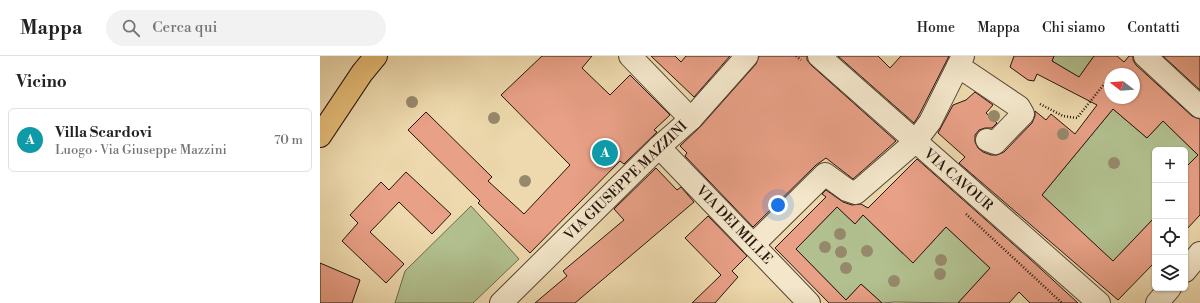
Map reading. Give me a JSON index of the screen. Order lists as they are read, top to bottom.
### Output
{
  "streets": {
    "street": ["VIA CAVOUR", "VIA GIUSEPPE MAZZINI", "VIA DEI MILLE"]
  },
  "crossings": [
    ["VIA GIUSEPPE MAZZINI", "VIA DEI MILLE"]
  ],
  "north": "left",
  "page": {
    "header": "Mappa",
    "search": "Cerca qui",
    "nav": [
      "Home",
      "Mappa",
      "Chi siamo",
      "Contatti"
    ],
    "heading": "Vicino",
    "list": [
      {
        "mark": "A",
        "name": "Villa Scardovi",
        "note": "Luogo · Via Giuseppe Mazzini",
        "value": "70 m"
      }
    ],
    "pins": "A",
    "map_buttons": ["+", "−"]
  }
}
